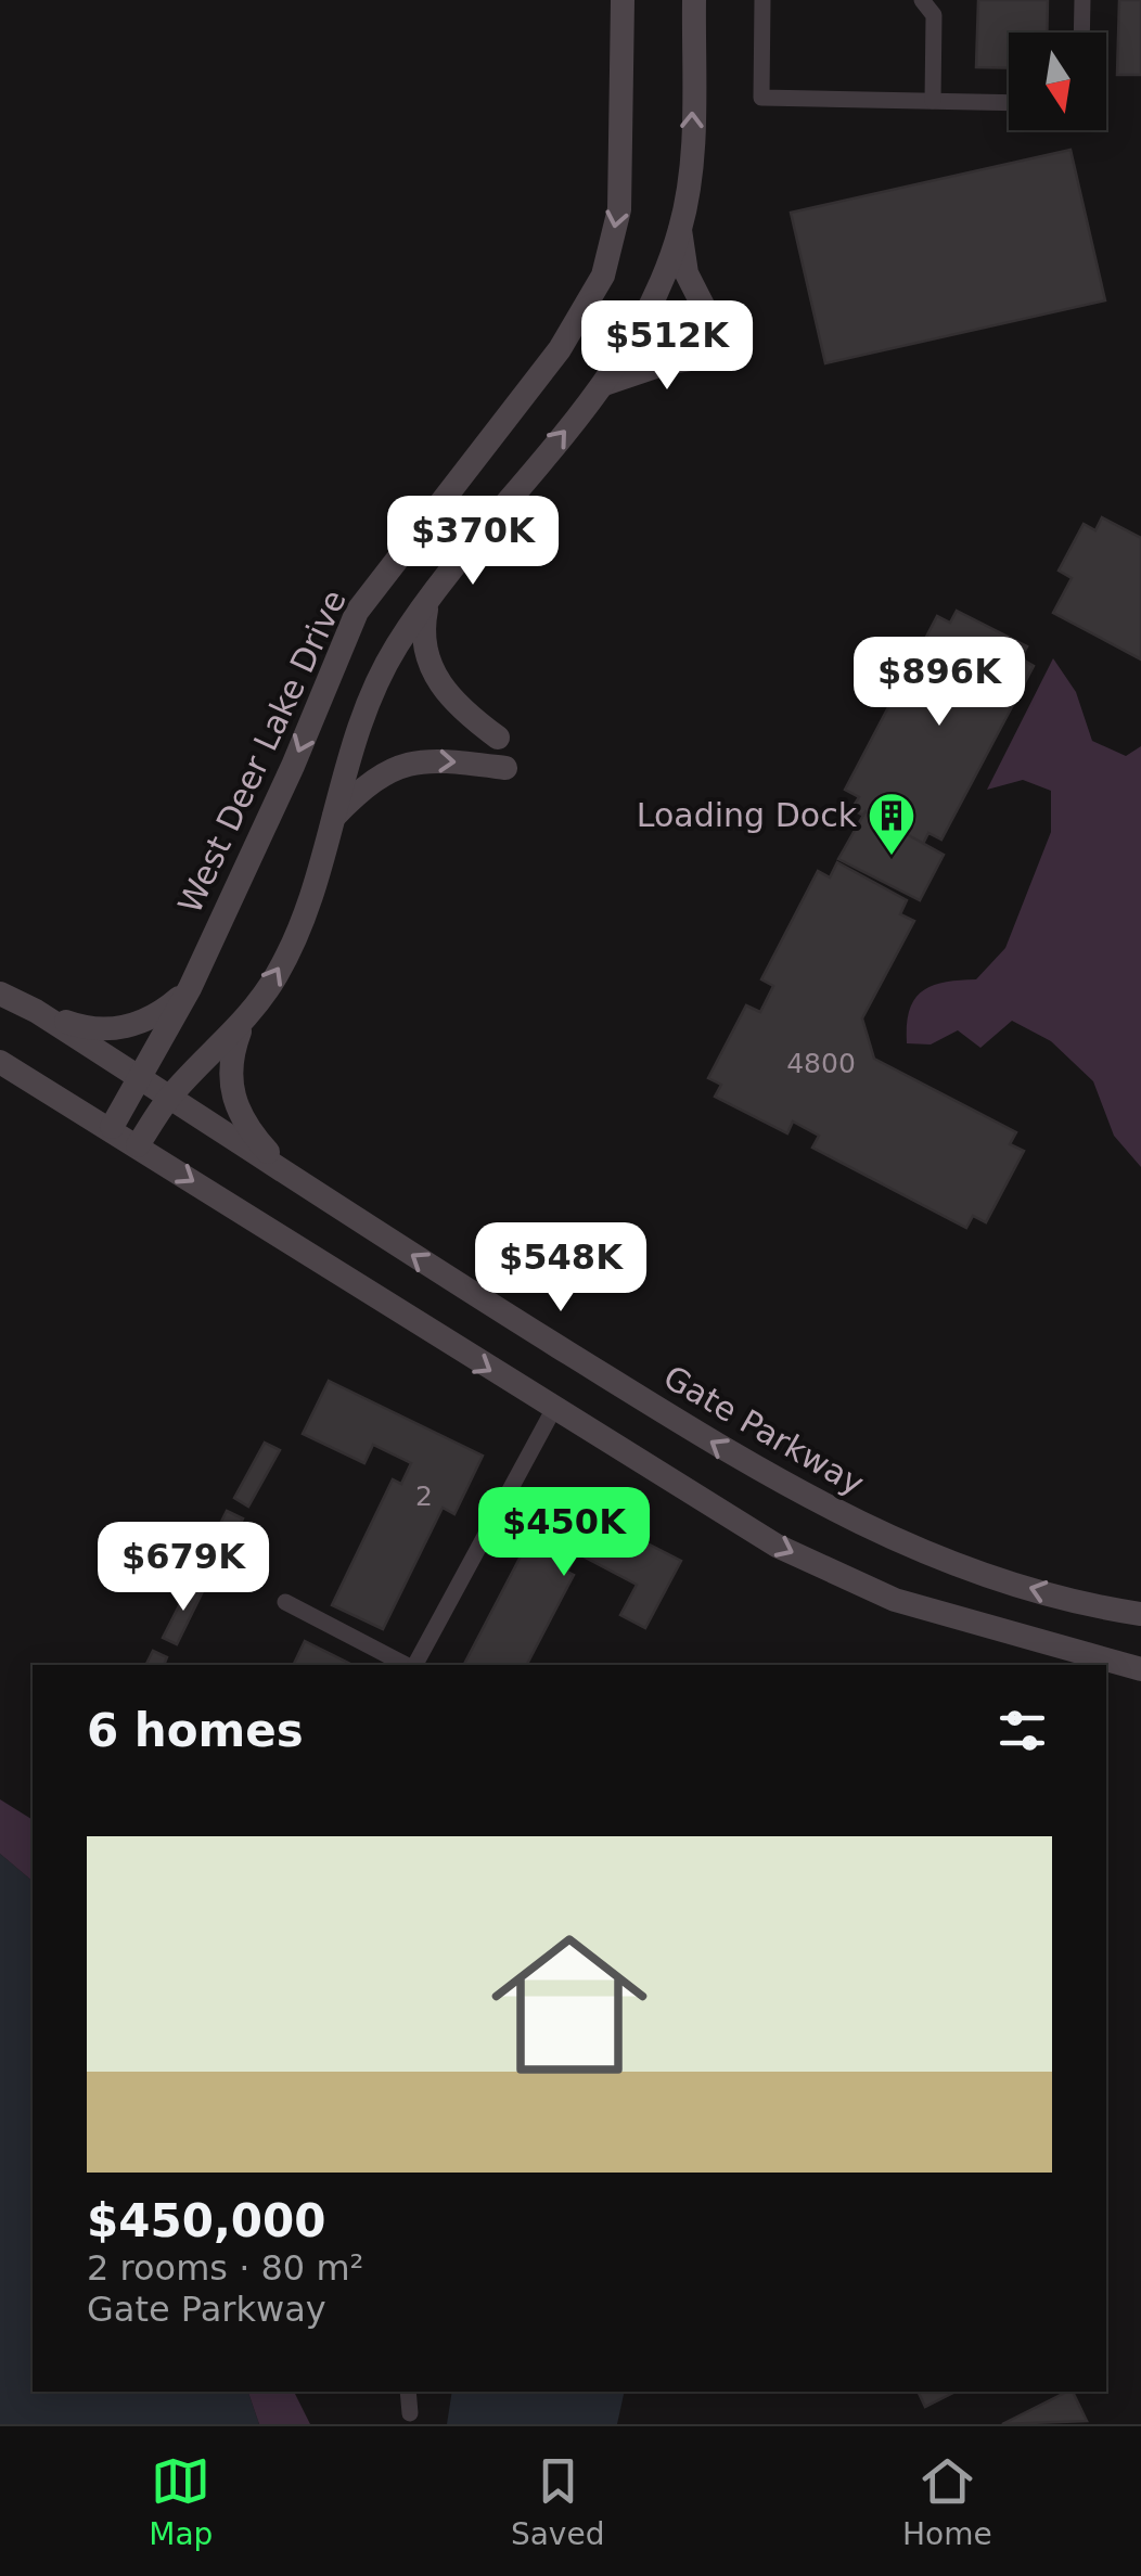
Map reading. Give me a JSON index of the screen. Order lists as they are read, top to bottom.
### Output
{
  "streets": {
    "street": ["West Deer Lake Drive", "Gate Parkway"]
  },
  "crossings": [
    ["West Deer Lake Drive", "Gate Parkway"]
  ],
  "places": {
    "building": ["Loading Dock"]
  },
  "house_numbers": ["4800", "2"],
  "north": "bottom",
  "page": {
    "price": [
      "$512K",
      "$370K",
      "$896K",
      "$548K",
      "$450K",
      "$679K"
    ],
    "heading": "6 homes",
    "list": [
      {
        "name": "$450,000",
        "note": "2 rooms · 80 m² · Gate Parkway"
      }
    ],
    "tabs": ["Map", "Saved", "Home"]
  }
}
